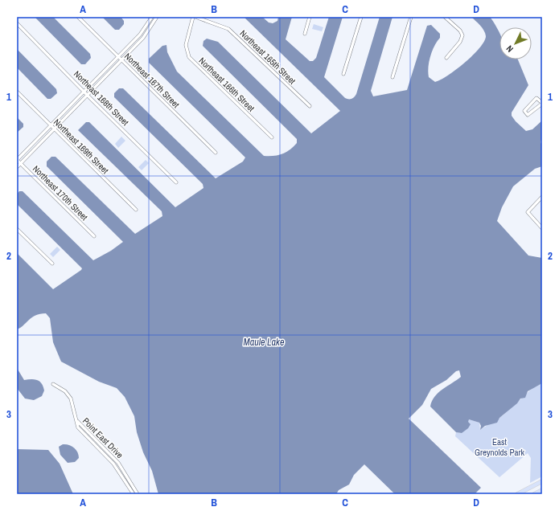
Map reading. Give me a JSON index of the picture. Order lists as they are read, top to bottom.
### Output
{
  "streets": {
    "street": [
      "Northeast 165th Street",
      "Northeast 167th Street",
      "Northeast 166th Street",
      "Northeast 168th Street",
      "Northeast 169th Street",
      "Northeast 170th Street",
      "Point East Drive"
    ]
  },
  "crossings": [
    ["Northeast 165th Street", "Northeast 166th Street"]
  ],
  "water": ["Maule Lake"],
  "parks": ["East Greynolds Park"],
  "north": "bottom left",
  "grid": {
    "columns": [
      "A",
      "B",
      "C",
      "D"
    ],
    "rows": ["1", "2", "3"]
  }
}
